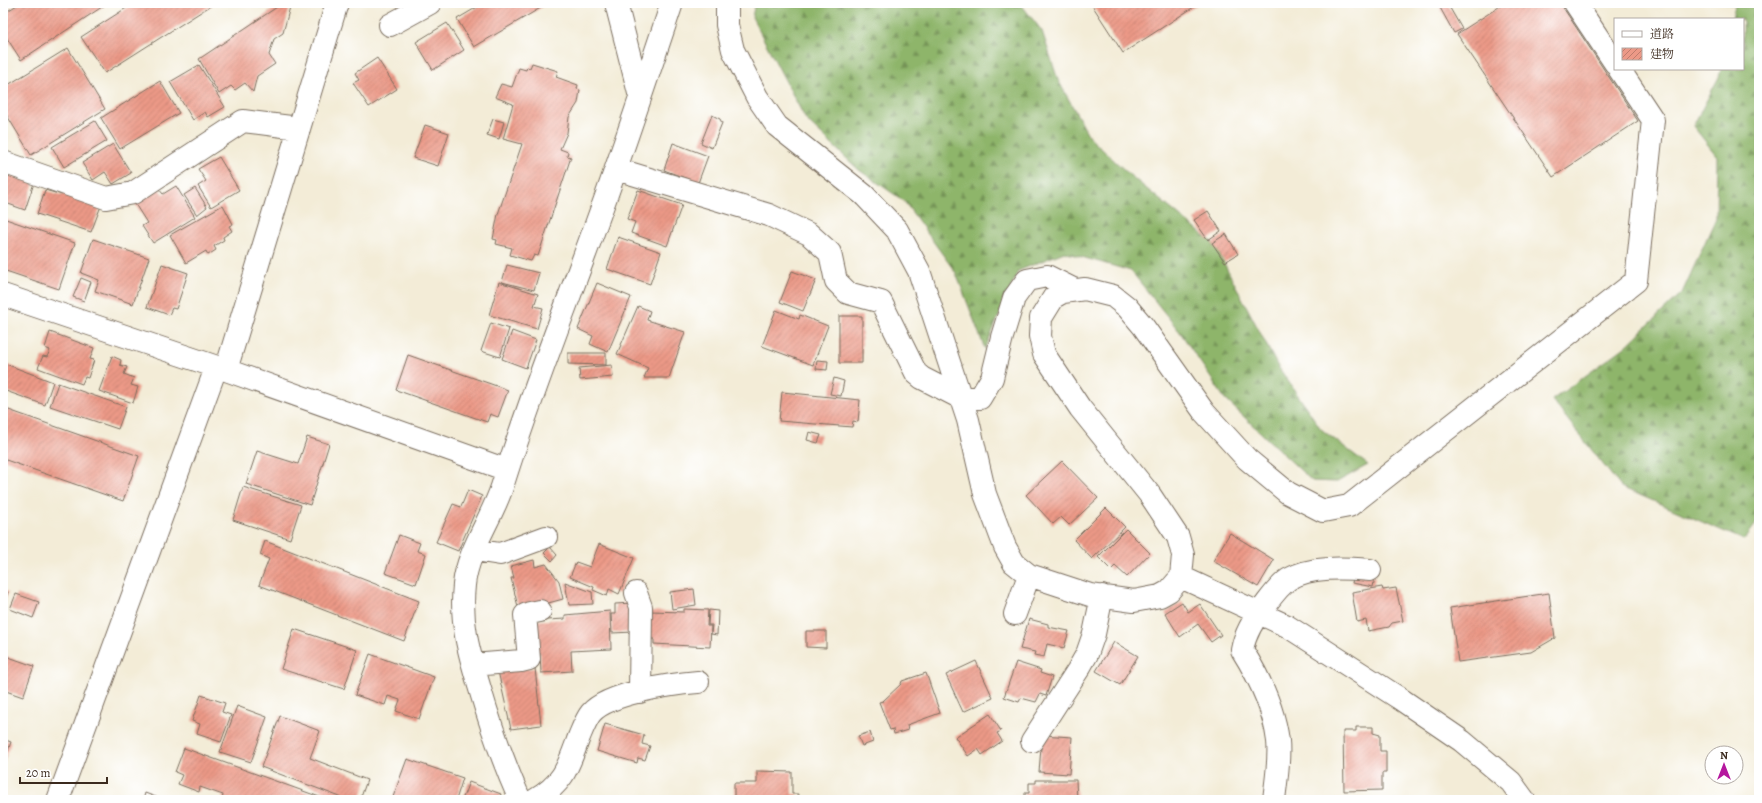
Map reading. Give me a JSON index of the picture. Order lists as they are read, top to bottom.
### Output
{
  "legend": ["道路", "建物"],
  "scale_bar": "20 m",
  "north": "top"
}
